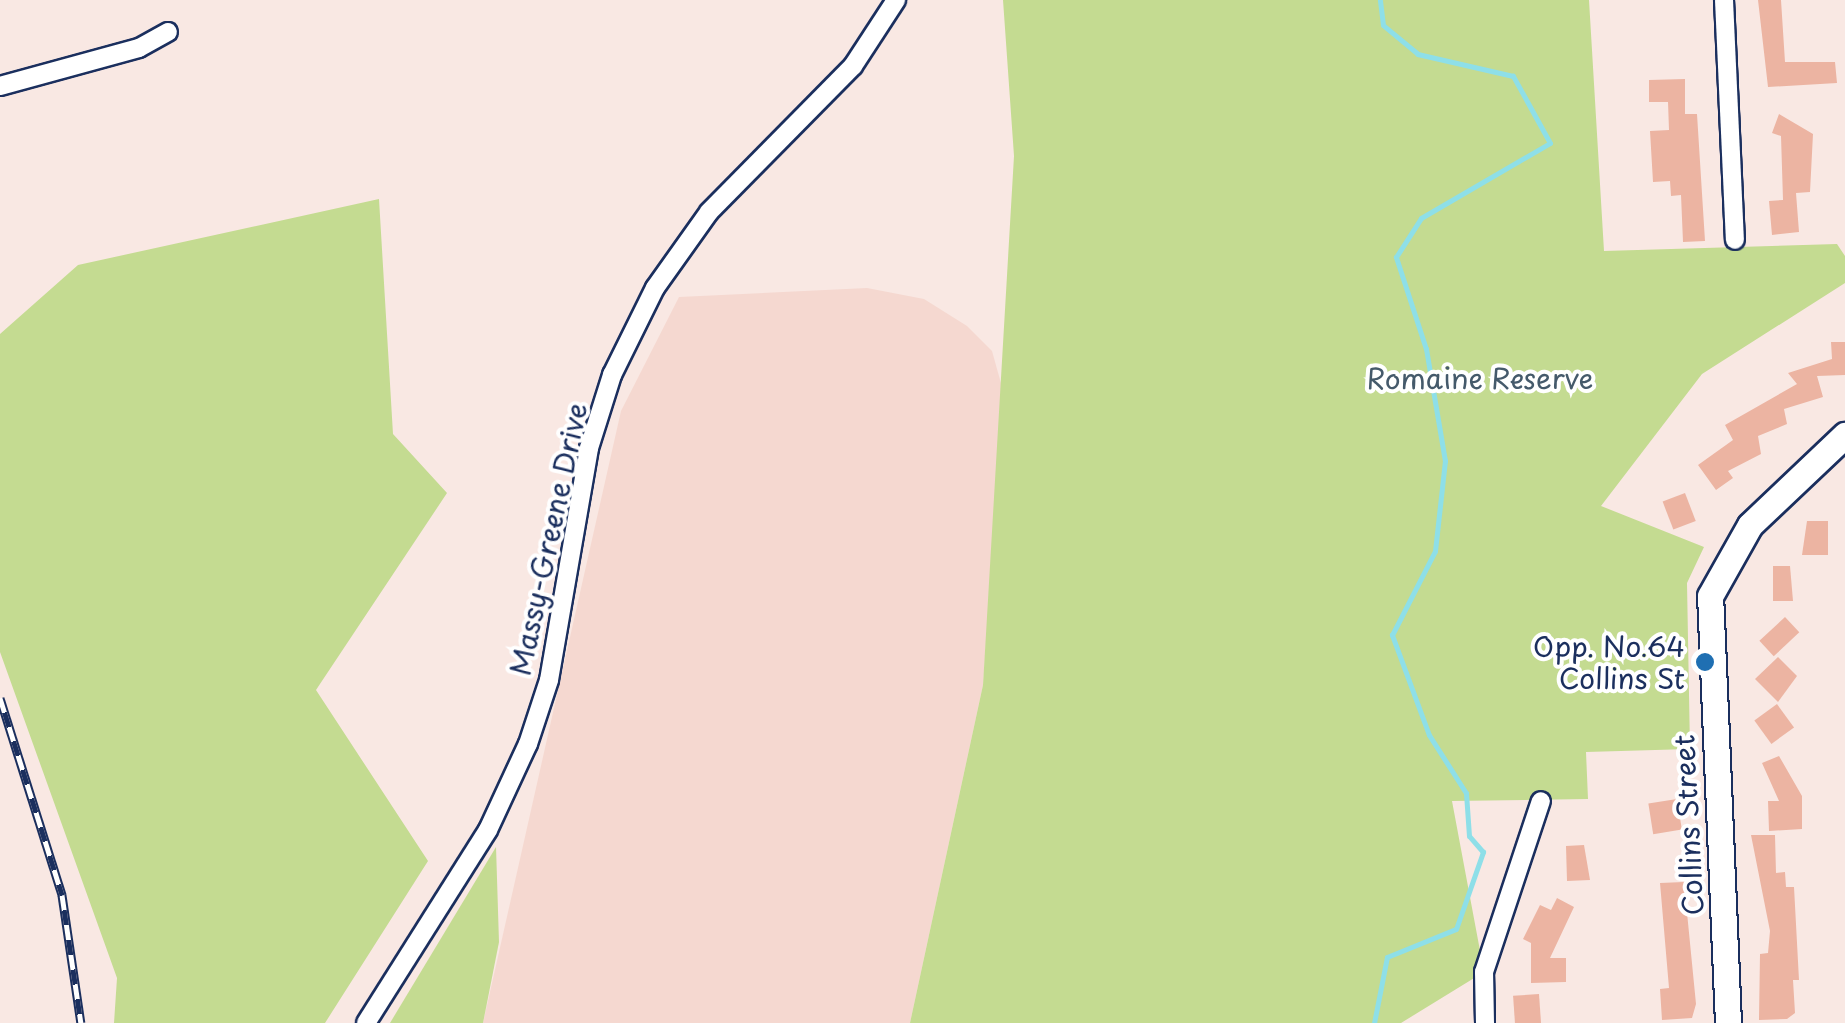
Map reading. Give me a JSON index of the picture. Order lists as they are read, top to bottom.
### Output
{
  "streets": {
    "street": ["Massy-Greene Drive", "Collins Street"]
  },
  "parks": ["Romaine Reserve"],
  "places": ["Opp. No.64 Collins St"]
}
